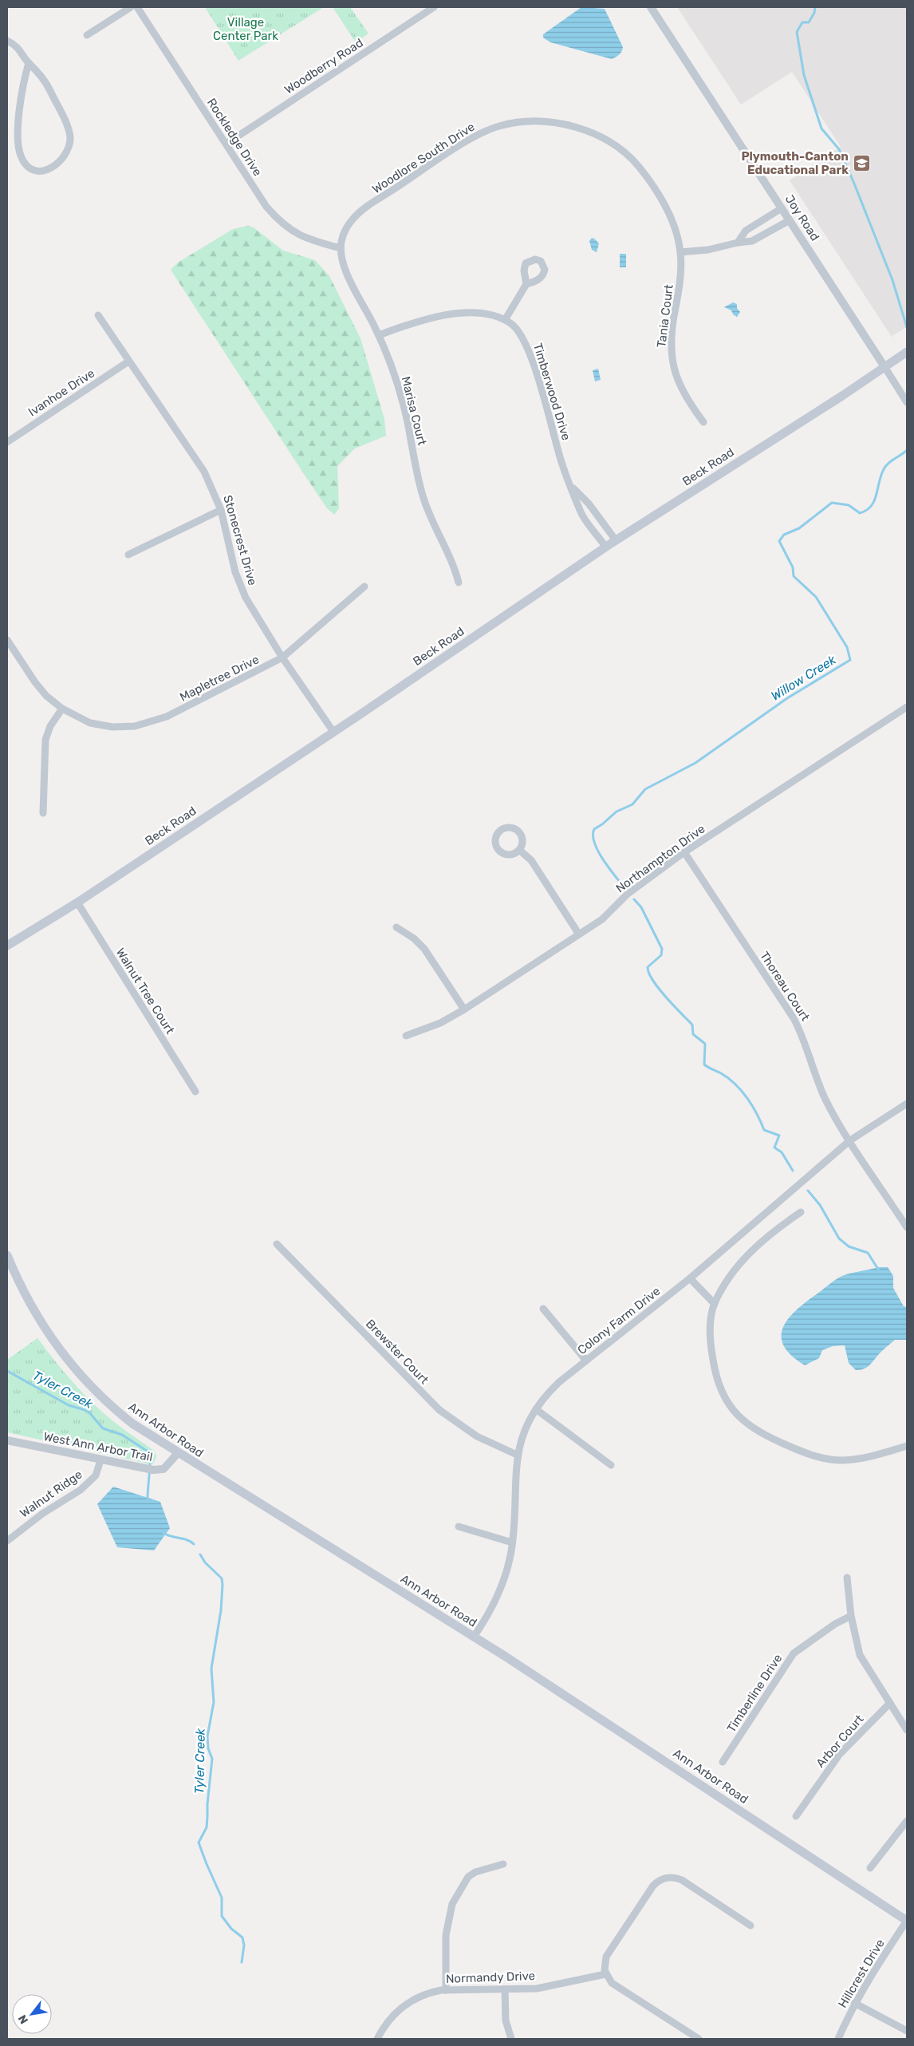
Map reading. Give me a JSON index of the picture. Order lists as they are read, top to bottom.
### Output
{
  "streets": {
    "main road": ["Beck Road", "Ann Arbor Road"],
    "street": [
      "Woodberry Road",
      "Rockledge Drive",
      "Woodlore South Drive",
      "Joy Road",
      "Tania Court",
      "Timberwood Drive",
      "Ivanhoe Drive",
      "Marisa Court",
      "Stonecrest Drive",
      "Mapletree Drive",
      "Northampton Drive",
      "Thoreau Court",
      "Walnut Tree Court",
      "Colony Farm Drive",
      "Brewster Court",
      "West Ann Arbor Trail",
      "Walnut Ridge",
      "Timberline Drive",
      "Arbor Court",
      "Hillcrest Drive",
      "Normandy Drive"
    ]
  },
  "crossings": [
    ["Woodberry Road", "Rockledge Drive"],
    ["Rockledge Drive", "Woodlore South Drive"],
    ["Rockledge Drive", "Marisa Court"],
    ["Woodlore South Drive", "Tania Court"],
    ["Woodlore South Drive", "Marisa Court"],
    ["Joy Road", "Beck Road"],
    ["Timberwood Drive", "Marisa Court"],
    ["Timberwood Drive", "Beck Road"],
    ["Ivanhoe Drive", "Stonecrest Drive"],
    ["Beck Road", "Stonecrest Drive"],
    ["Beck Road", "Walnut Tree Court"],
    ["Stonecrest Drive", "Mapletree Drive"],
    ["Northampton Drive", "Thoreau Court"],
    ["Thoreau Court", "Colony Farm Drive"],
    ["Colony Farm Drive", "Brewster Court"],
    ["Colony Farm Drive", "Ann Arbor Road"],
    ["Ann Arbor Road", "West Ann Arbor Trail"],
    ["Ann Arbor Road", "Hillcrest Drive"],
    ["West Ann Arbor Trail", "Walnut Ridge"]
  ],
  "water": ["Willow Creek", "Tyler Creek"],
  "parks": ["Village Center Park"],
  "places": {
    "school or university": ["Plymouth-Canton Educational Park"]
  },
  "north": "bottom left"
}
